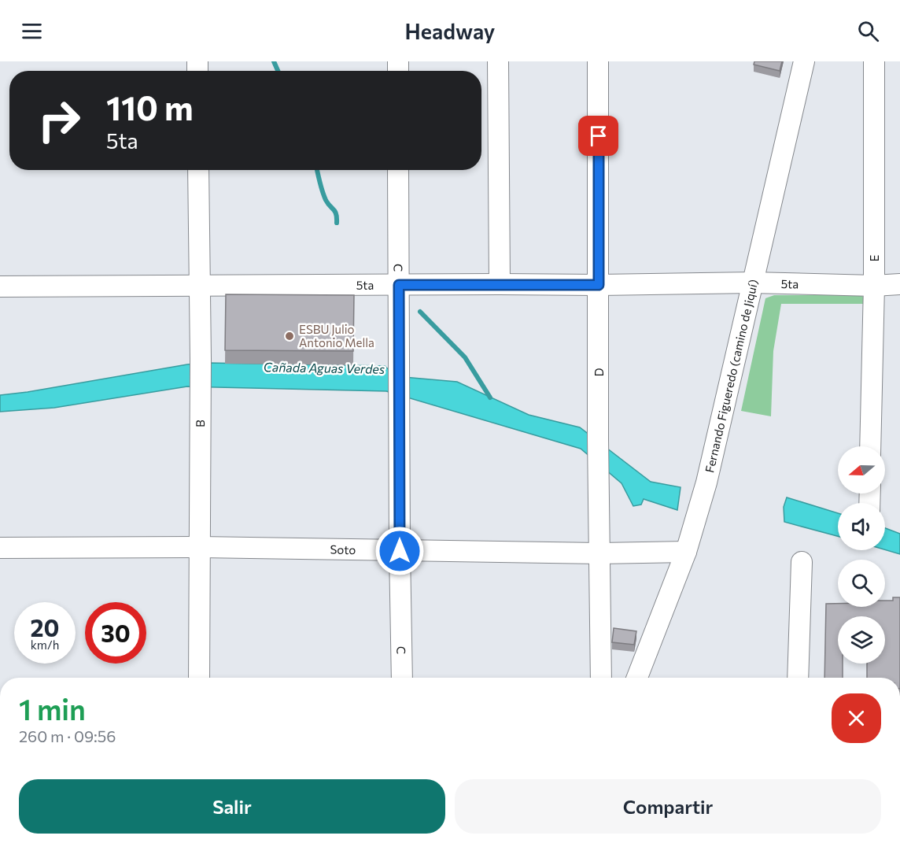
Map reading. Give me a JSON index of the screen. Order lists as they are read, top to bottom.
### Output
{
  "streets": {
    "street": [
      "E",
      "C",
      "5ta",
      "D",
      "Fernando Figueredo (camino de Jiquí)",
      "B",
      "Soto"
    ]
  },
  "crossings": [
    ["E", "5ta"],
    ["C", "5ta"],
    ["C", "Soto"],
    ["5ta", "D"],
    ["5ta", "Fernando Figueredo (camino de Jiquí)"],
    ["5ta", "B"],
    ["D", "Soto"],
    ["Fernando Figueredo (camino de Jiquí)", "Soto"],
    ["B", "Soto"]
  ],
  "water": ["Cañada Aguas Verdes"],
  "places": ["ESBU Julio Antonio Mella"],
  "north": "left",
  "page": {
    "header": "Headway",
    "turn": ["110 m", "5ta"],
    "speed": "20 km/h",
    "limit": "30",
    "heading": ["1 min", "260 m · 09:56"],
    "buttons": ["Salir", "Compartir"]
  }
}
